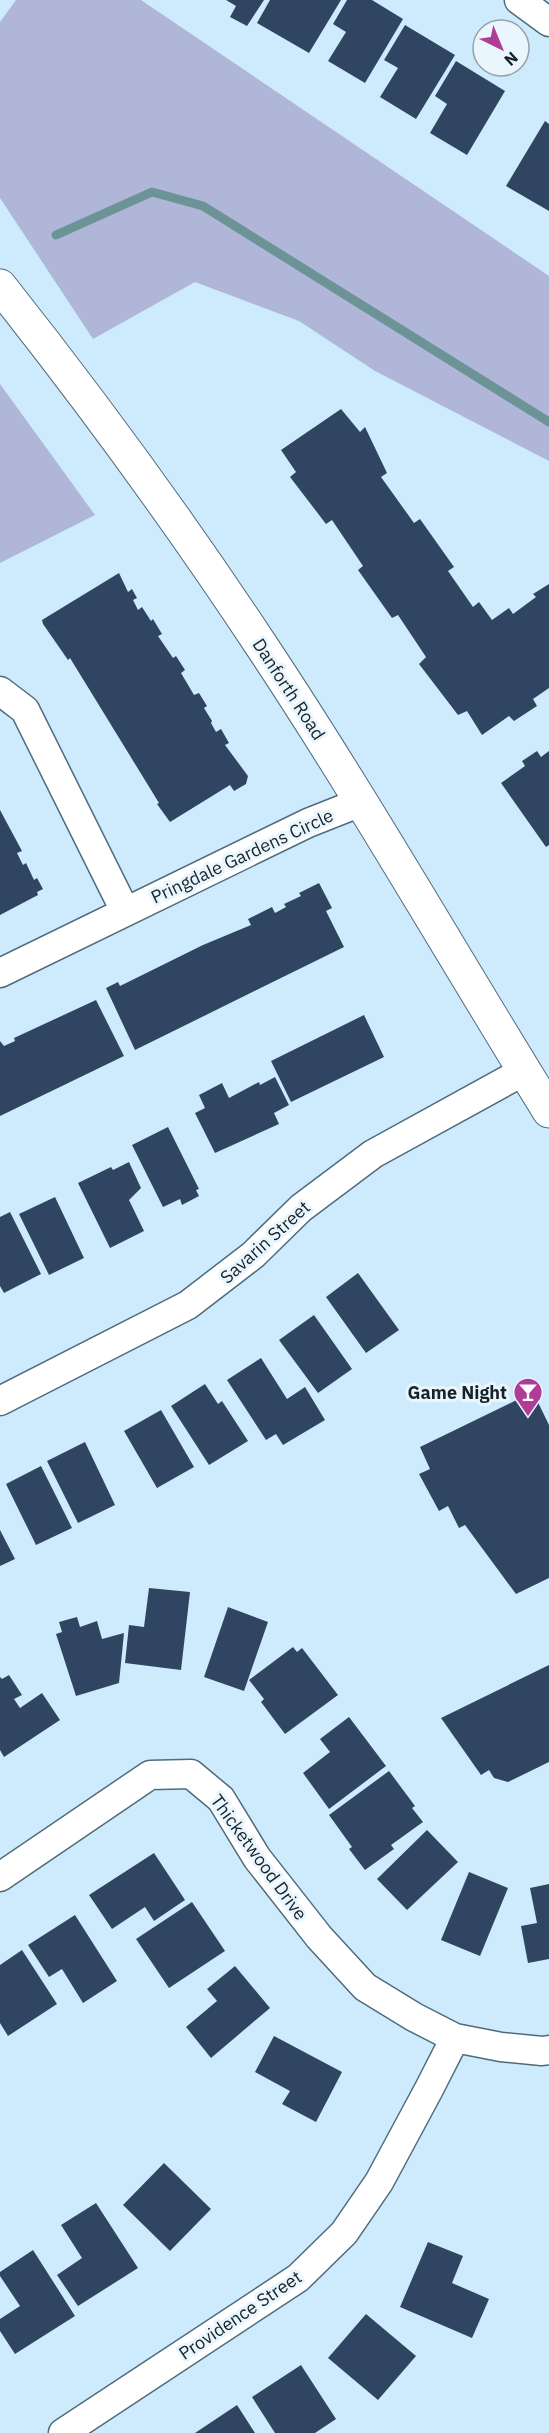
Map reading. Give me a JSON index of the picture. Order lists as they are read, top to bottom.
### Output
{
  "streets": {
    "main road": ["Danforth Road"],
    "street": [
      "Pringdale Gardens Circle",
      "Savarin Street",
      "Thicketwood Drive",
      "Providence Street"
    ]
  },
  "crossings": [
    ["Danforth Road", "Pringdale Gardens Circle"],
    ["Danforth Road", "Savarin Street"],
    ["Thicketwood Drive", "Providence Street"]
  ],
  "places": {
    "bar": ["Game Night"]
  },
  "north": "bottom right"
}
